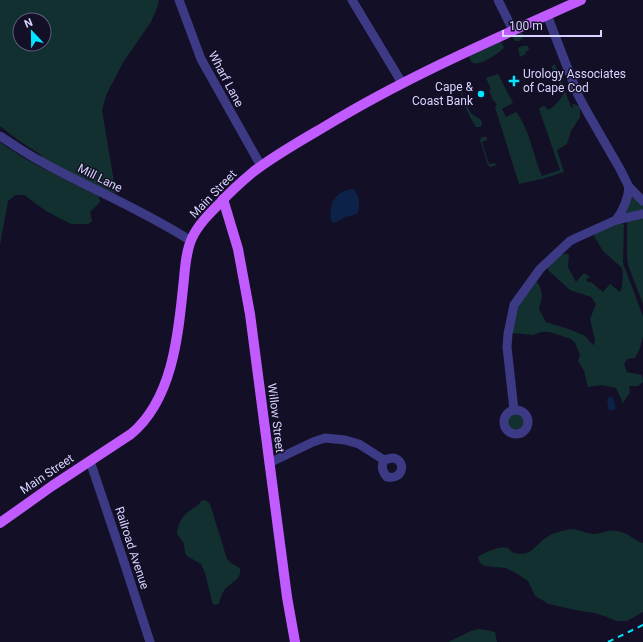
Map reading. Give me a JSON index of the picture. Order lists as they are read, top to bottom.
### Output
{
  "streets": {
    "main road": ["Main Street", "Willow Street"],
    "street": ["Wharf Lane", "Mill Lane", "Railroad Avenue"]
  },
  "crossings": [
    ["Wharf Lane", "Main Street"],
    ["Mill Lane", "Main Street"],
    ["Main Street", "Willow Street"],
    ["Main Street", "Railroad Avenue"]
  ],
  "places": {
    "health": ["Urology Associates of Cape Cod"],
    "other": ["Cape & Coast Bank"]
  },
  "scale_bar": "100 m",
  "north": "top"
}
